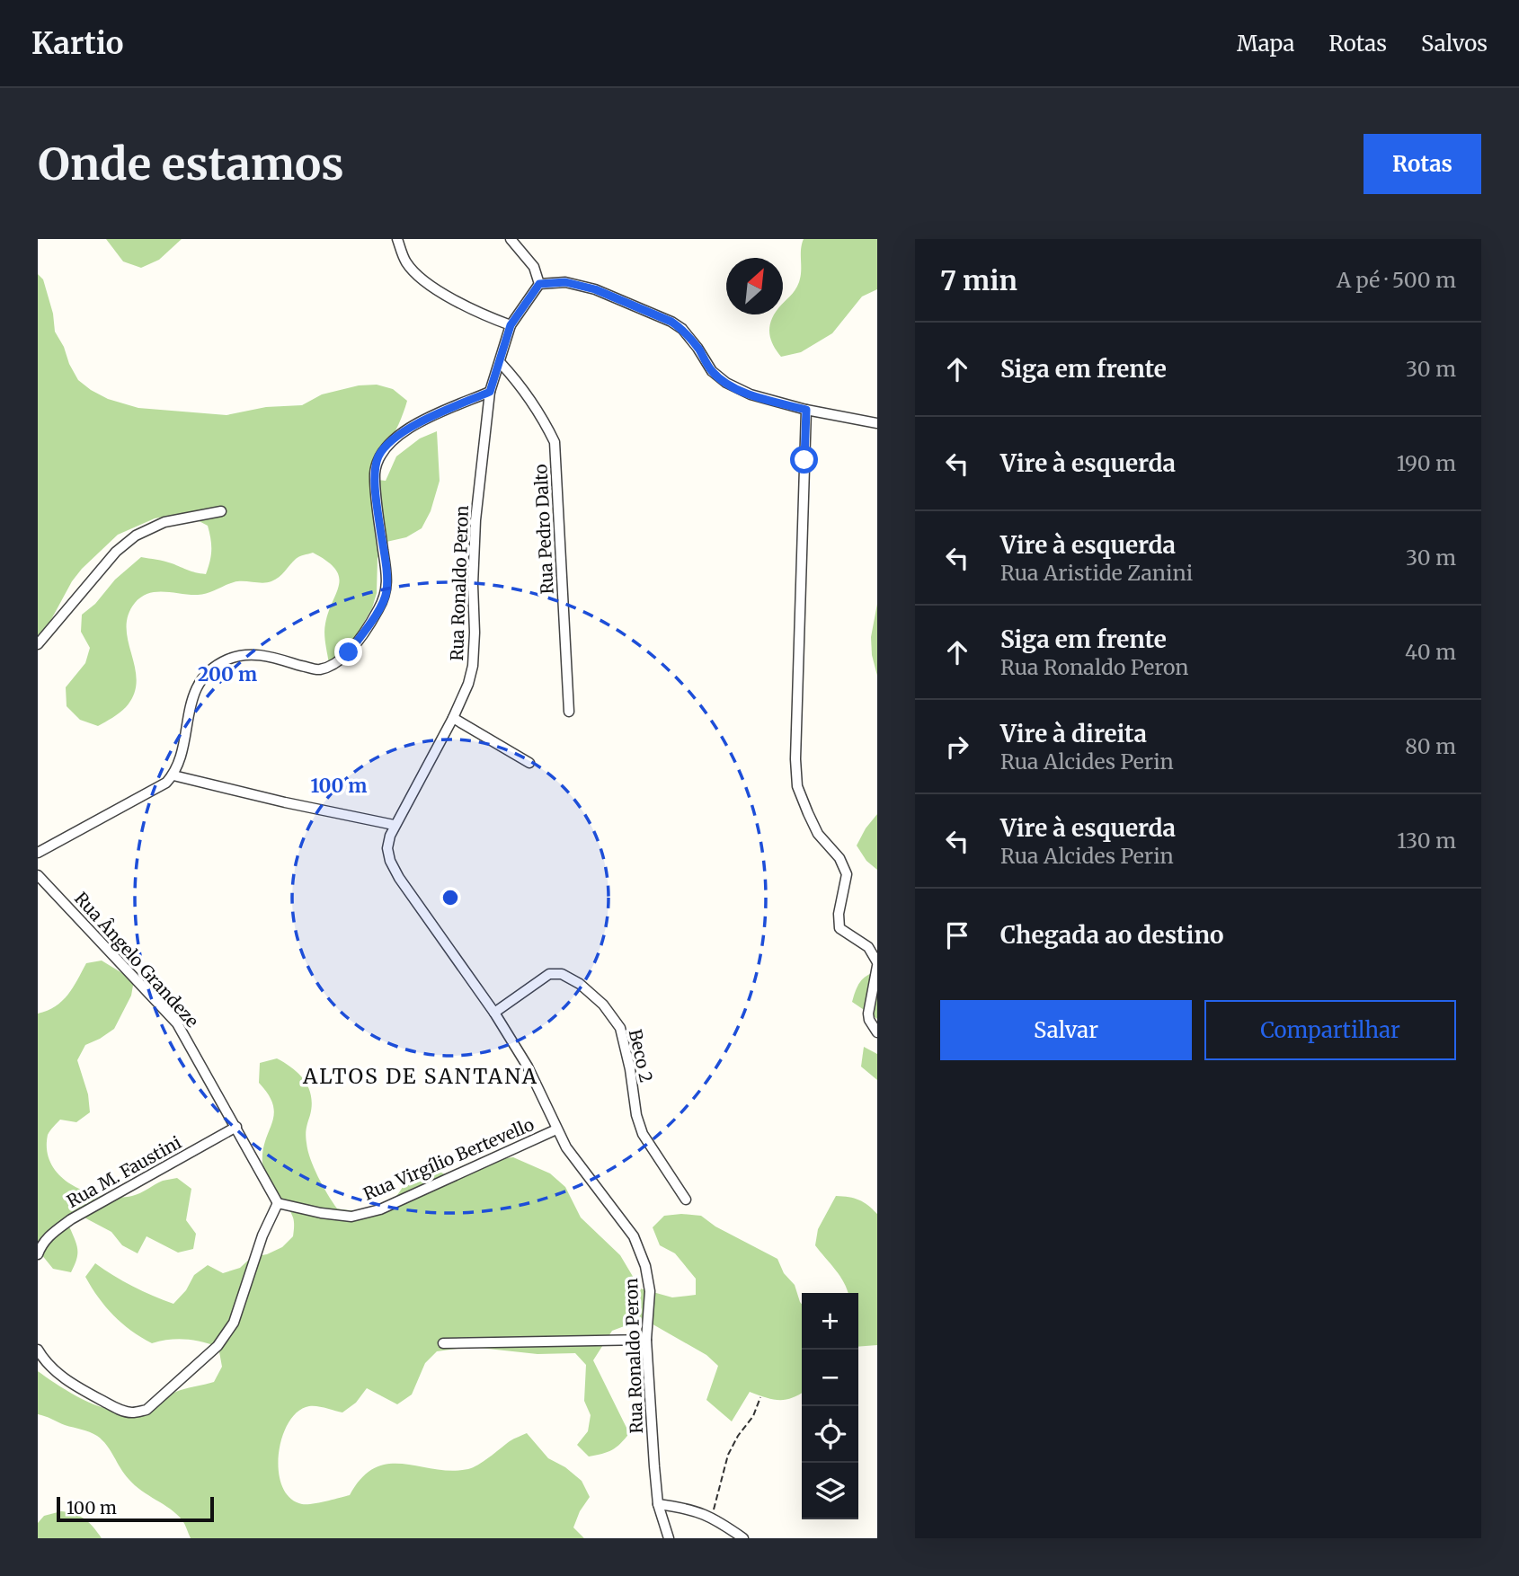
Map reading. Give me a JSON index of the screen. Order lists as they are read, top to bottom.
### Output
{
  "streets": {
    "street": [
      "Rua Pedro Dalto",
      "Rua Ronaldo Peron",
      "Rua Ângelo Grandeze",
      "Beco 2",
      "Rua Virgílio Bertevello",
      "Rua M. Faustini"
    ]
  },
  "crossings": [
    ["Rua Pedro Dalto", "Rua Ronaldo Peron"],
    ["Rua Ronaldo Peron", "Beco 2"],
    ["Rua Ronaldo Peron", "Rua Virgílio Bertevello"],
    ["Rua Ângelo Grandeze", "Rua Virgílio Bertevello"],
    ["Rua Ângelo Grandeze", "Rua M. Faustini"]
  ],
  "districts": ["ALTOS DE SANTANA"],
  "scale_bar": "100 m",
  "north": "top right",
  "page": {
    "header": "Kartio",
    "nav": ["Mapa", "Rotas", "Salvos"],
    "buttons": [
      "Rotas",
      ["Salvar", "Compartilhar"]
    ],
    "title": "Onde estamos",
    "heading": ["7 min", "A pé · 500 m"],
    "list": [
      ["Siga em frente", "30 m"],
      ["Vire à esquerda", "190 m"],
      ["Vire à esquerda", "Rua Aristide Zanini", "30 m"],
      ["Siga em frente", "Rua Ronaldo Peron", "40 m"],
      ["Vire à direita", "Rua Alcides Perin", "80 m"],
      ["Vire à esquerda", "Rua Alcides Perin", "130 m"],
      "Chegada ao destino"
    ],
    "map_buttons": ["+", "−"],
    "scale": "100 m"
  },
  "rings": ["200 m", "100 m"]
}
